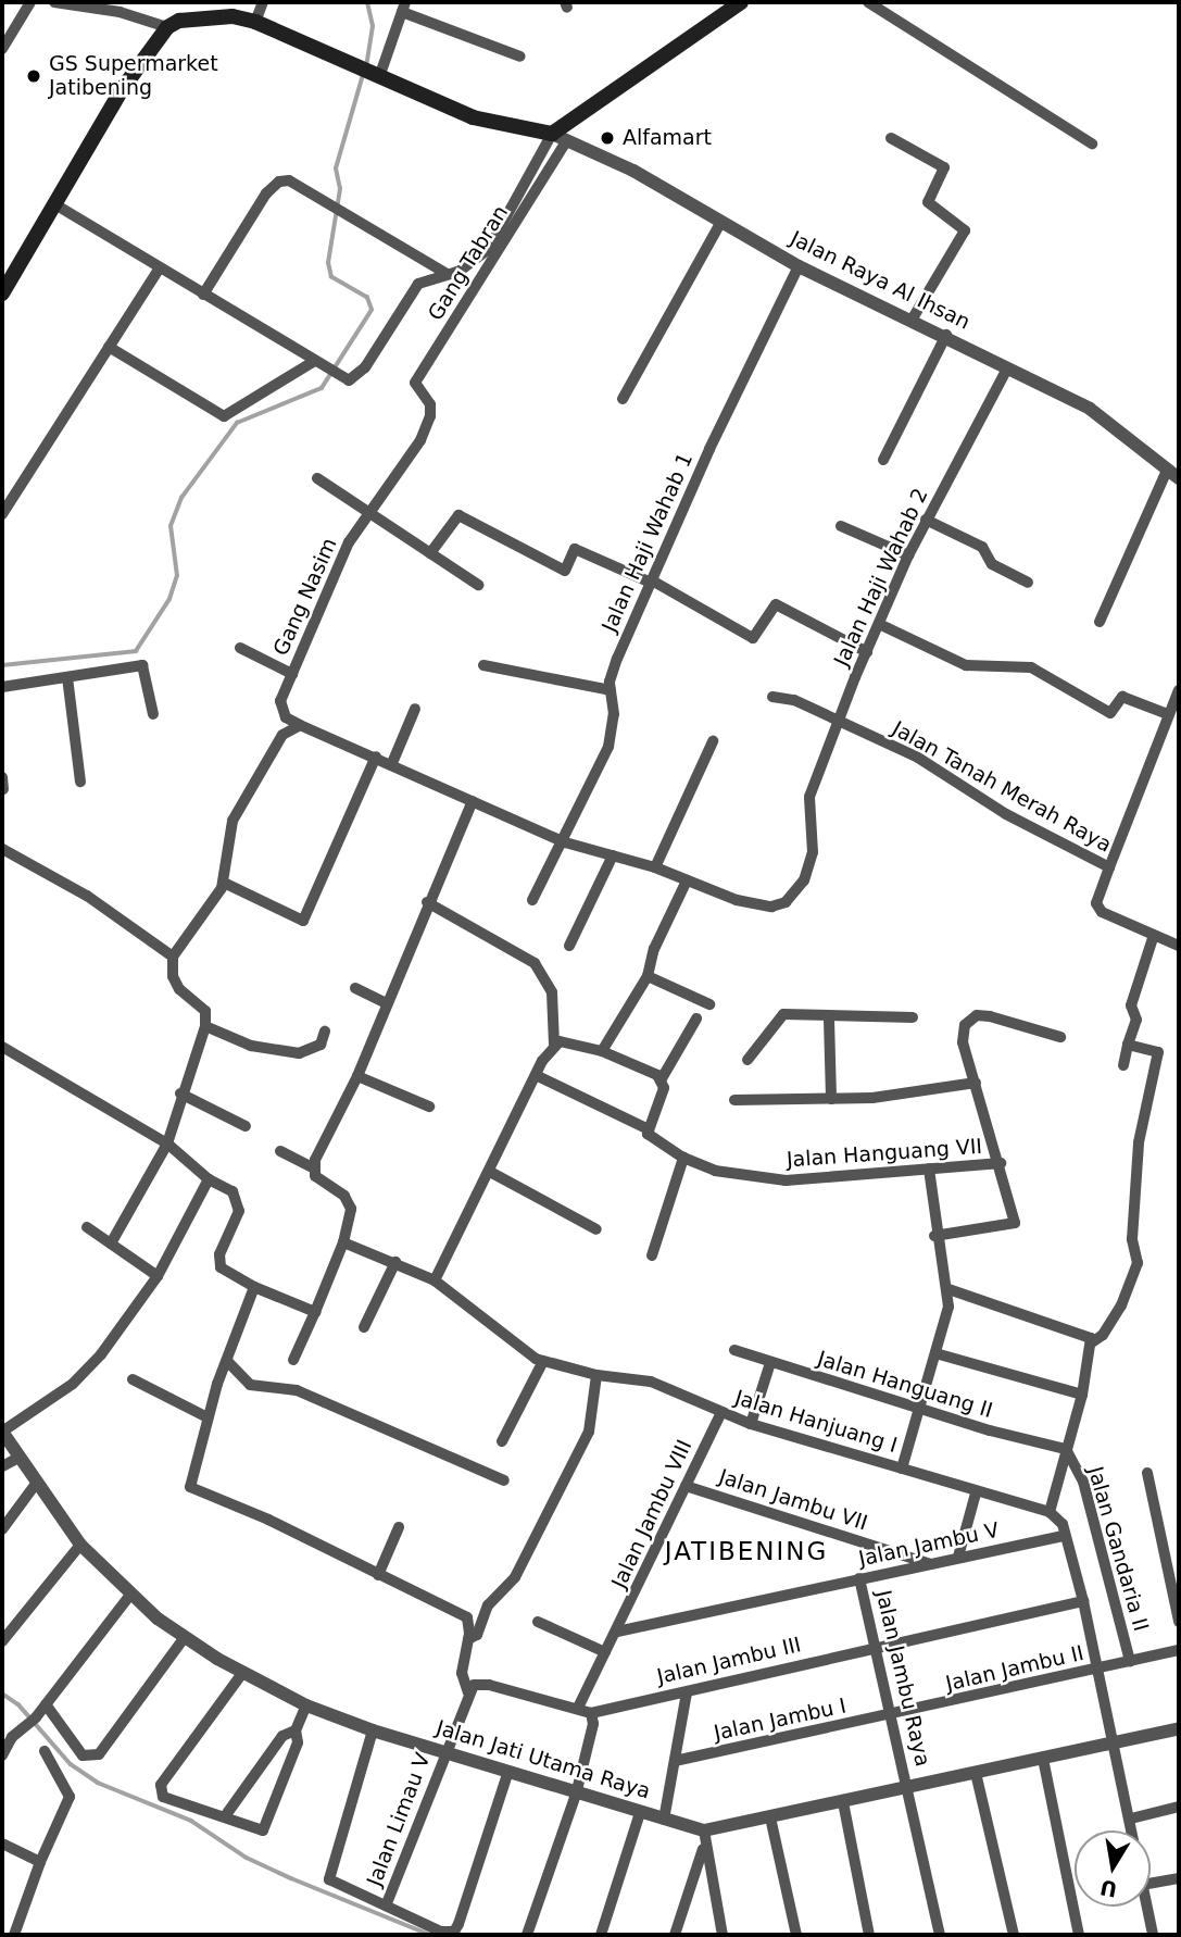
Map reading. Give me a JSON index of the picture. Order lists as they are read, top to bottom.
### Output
{
  "streets": {
    "street": [
      "Gang Tabran",
      "Jalan Raya Al Ihsan",
      "Jalan Haji Wahab 1",
      "Jalan Haji Wahab 2",
      "Gang Nasim",
      "Jalan Tanah Merah Raya",
      "Jalan Hanguang VII",
      "Jalan Hanguang II",
      "Jalan Hanjuang I",
      "Jalan Jambu VII",
      "Jalan Jambu VIII",
      "Jalan Jambu V",
      "Jalan Gandaria II",
      "Jalan Jambu III",
      "Jalan Jambu II",
      "Jalan Jambu Raya",
      "Jalan Jambu I",
      "Jalan Jati Utama Raya",
      "Jalan Limau V"
    ]
  },
  "crossings": [
    ["Gang Tabran", "Jalan Raya Al Ihsan"],
    ["Gang Tabran", "Gang Nasim"],
    ["Jalan Raya Al Ihsan", "Jalan Haji Wahab 1"],
    ["Jalan Raya Al Ihsan", "Jalan Haji Wahab 2"],
    ["Jalan Haji Wahab 2", "Jalan Tanah Merah Raya"],
    ["Jalan Hanguang II", "Jalan Gandaria II"],
    ["Jalan Hanjuang I", "Jalan Jambu VIII"],
    ["Jalan Jambu VII", "Jalan Jambu VIII"],
    ["Jalan Jambu VII", "Jalan Jambu V"],
    ["Jalan Jambu VIII", "Jalan Jambu V"],
    ["Jalan Jambu V", "Jalan Jambu Raya"],
    ["Jalan Gandaria II", "Jalan Jambu II"],
    ["Jalan Jambu III", "Jalan Jambu Raya"],
    ["Jalan Jambu II", "Jalan Jambu Raya"],
    ["Jalan Jambu II", "Jalan Jambu I"],
    ["Jalan Jambu Raya", "Jalan Jambu I"],
    ["Jalan Jambu Raya", "Jalan Jati Utama Raya"],
    ["Jalan Jati Utama Raya", "Jalan Limau V"]
  ],
  "districts": ["JATIBENING"],
  "places": ["GS Supermarket Jatibening", "Alfamart"],
  "north": "bottom"
}
